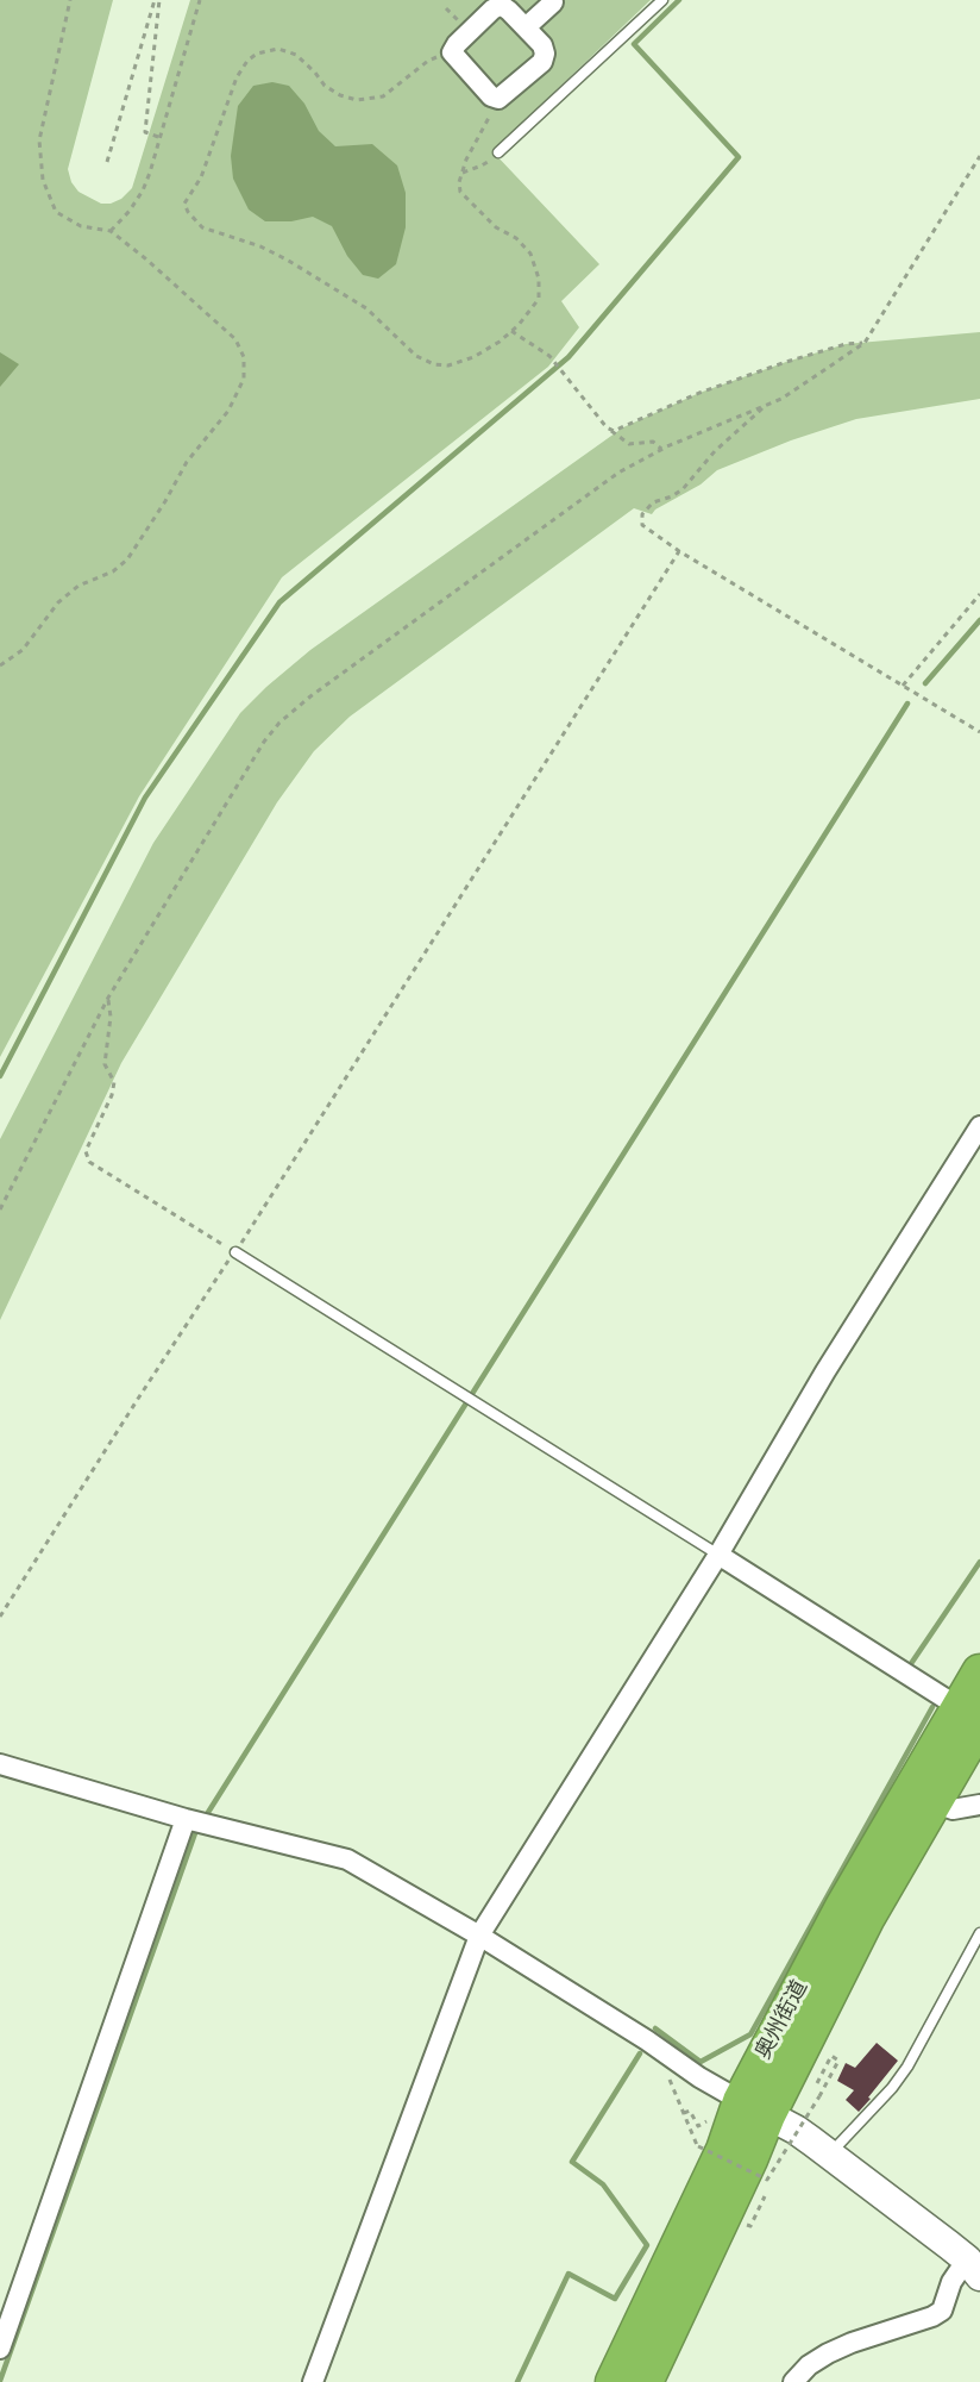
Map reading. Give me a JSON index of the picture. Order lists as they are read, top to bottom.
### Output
{
  "streets": {
    "highway": ["奥州街道"]
  }
}
